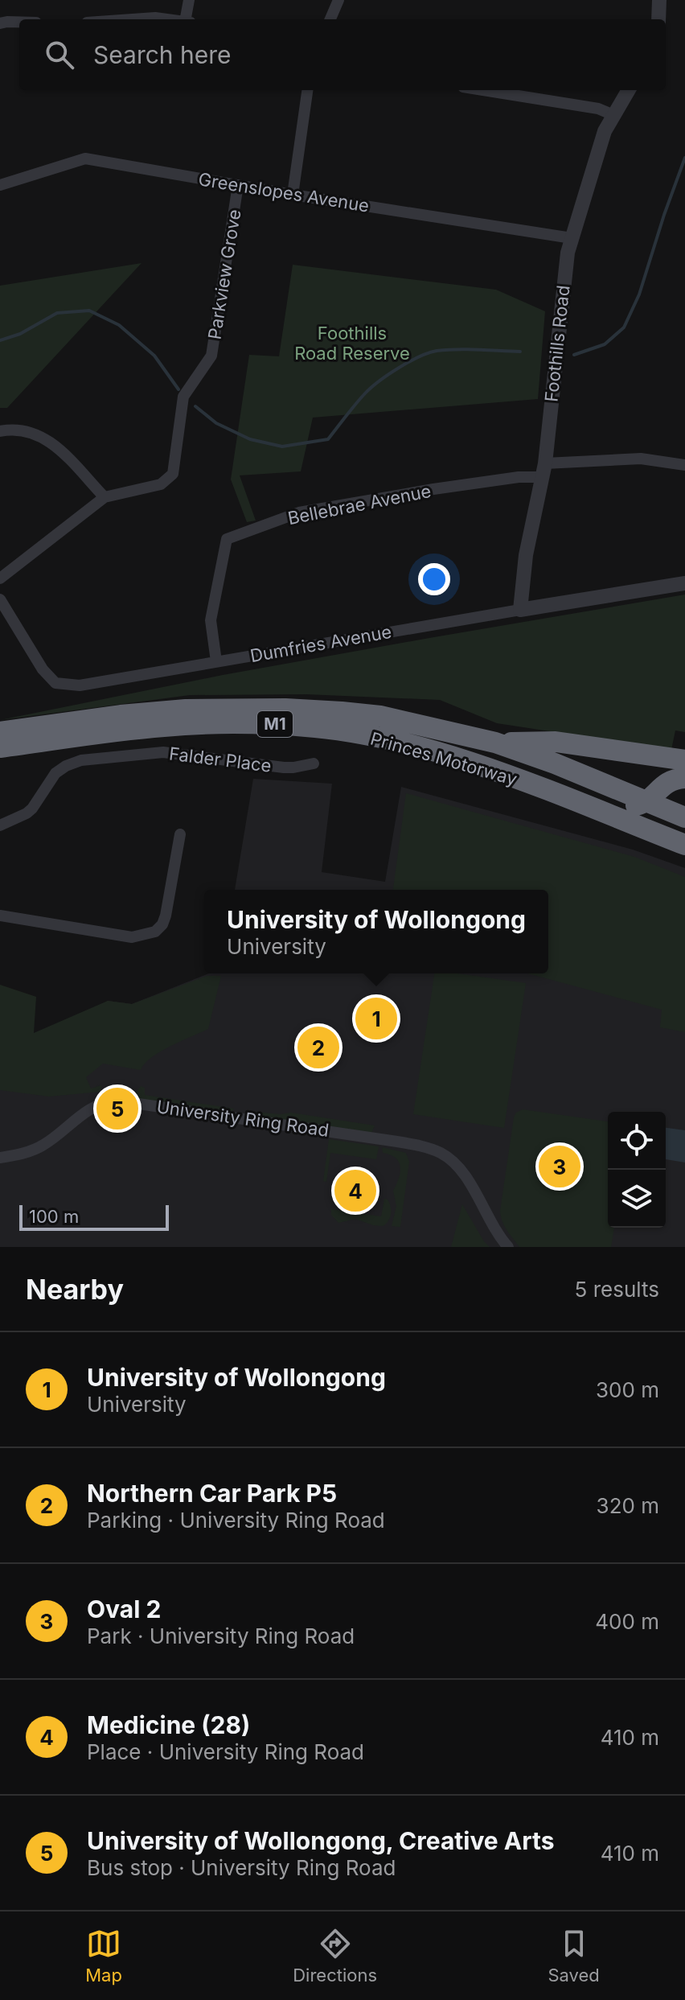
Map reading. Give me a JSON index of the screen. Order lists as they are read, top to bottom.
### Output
{
  "streets": {
    "highway": ["M1", "Princes Motorway"],
    "street": [
      "Greenslopes Avenue",
      "Parkview Grove",
      "Foothills Road",
      "Bellebrae Avenue",
      "Dumfries Avenue",
      "Falder Place",
      "University Ring Road"
    ]
  },
  "crossings": [
    ["Greenslopes Avenue", "Parkview Grove"],
    ["Greenslopes Avenue", "Foothills Road"],
    ["Foothills Road", "Bellebrae Avenue"],
    ["Foothills Road", "Dumfries Avenue"],
    ["Bellebrae Avenue", "Dumfries Avenue"]
  ],
  "parks": ["Foothills Road Reserve"],
  "scale_bar": "100 m",
  "page": {
    "search": "Search here",
    "popup": ["University of Wollongong", "University"],
    "pins": [
      "1",
      "2",
      "5",
      "3",
      "4"
    ],
    "scale": "100 m",
    "heading": ["Nearby", "5 results"],
    "list": [
      {
        "mark": "1",
        "name": "University of Wollongong",
        "note": "University",
        "value": "300 m"
      },
      {
        "mark": "2",
        "name": "Northern Car Park P5",
        "note": "Parking · University Ring Road",
        "value": "320 m"
      },
      {
        "mark": "3",
        "name": "Oval 2",
        "note": "Park · University Ring Road",
        "value": "400 m"
      },
      {
        "mark": "4",
        "name": "Medicine (28)",
        "note": "Place · University Ring Road",
        "value": "410 m"
      },
      {
        "mark": "5",
        "name": "University of Wollongong, Creative Arts",
        "note": "Bus stop · University Ring Road",
        "value": "410 m"
      }
    ],
    "nav": ["Map", "Directions", "Saved"]
  }
}
